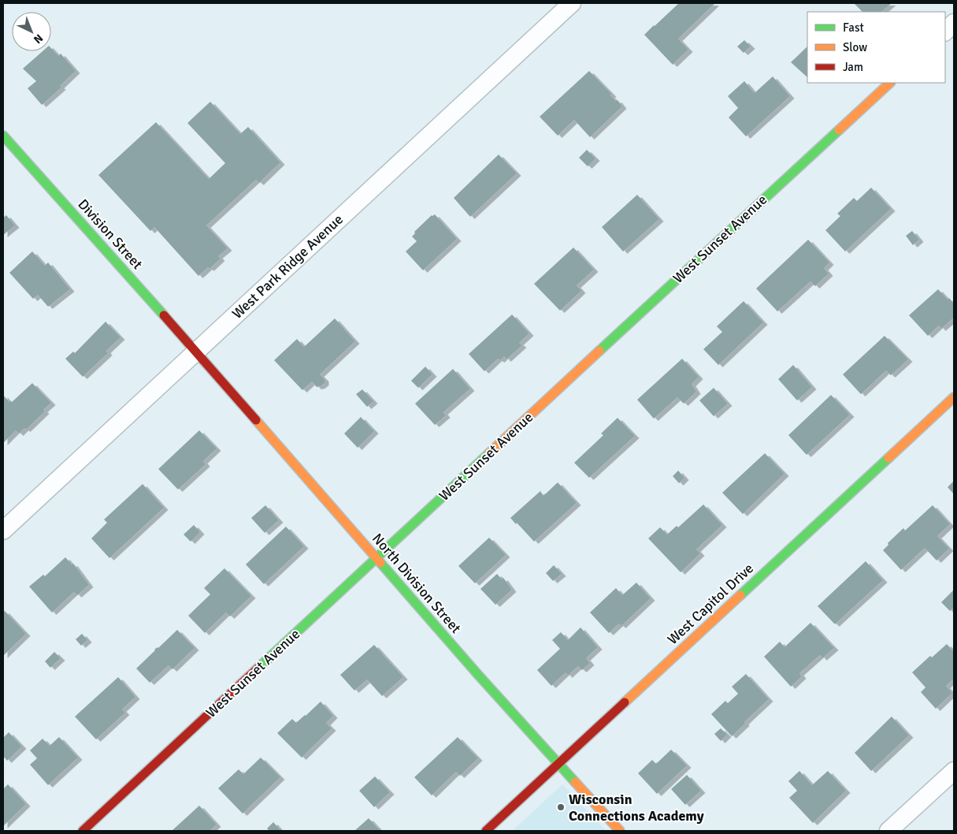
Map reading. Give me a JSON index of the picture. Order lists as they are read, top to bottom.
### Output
{
  "streets": {
    "street": [
      "Division Street",
      "West Sunset Avenue",
      "West Park Ridge Avenue",
      "North Division Street",
      "West Capitol Drive"
    ]
  },
  "crossings": [
    ["Division Street", "West Park Ridge Avenue"],
    ["Division Street", "North Division Street"],
    ["West Sunset Avenue", "North Division Street"],
    ["West Park Ridge Avenue", "North Division Street"],
    ["North Division Street", "West Capitol Drive"]
  ],
  "places": ["Wisconsin Connections Academy"],
  "legend": ["Fast", "Slow", "Jam"],
  "north": "bottom right"
}
